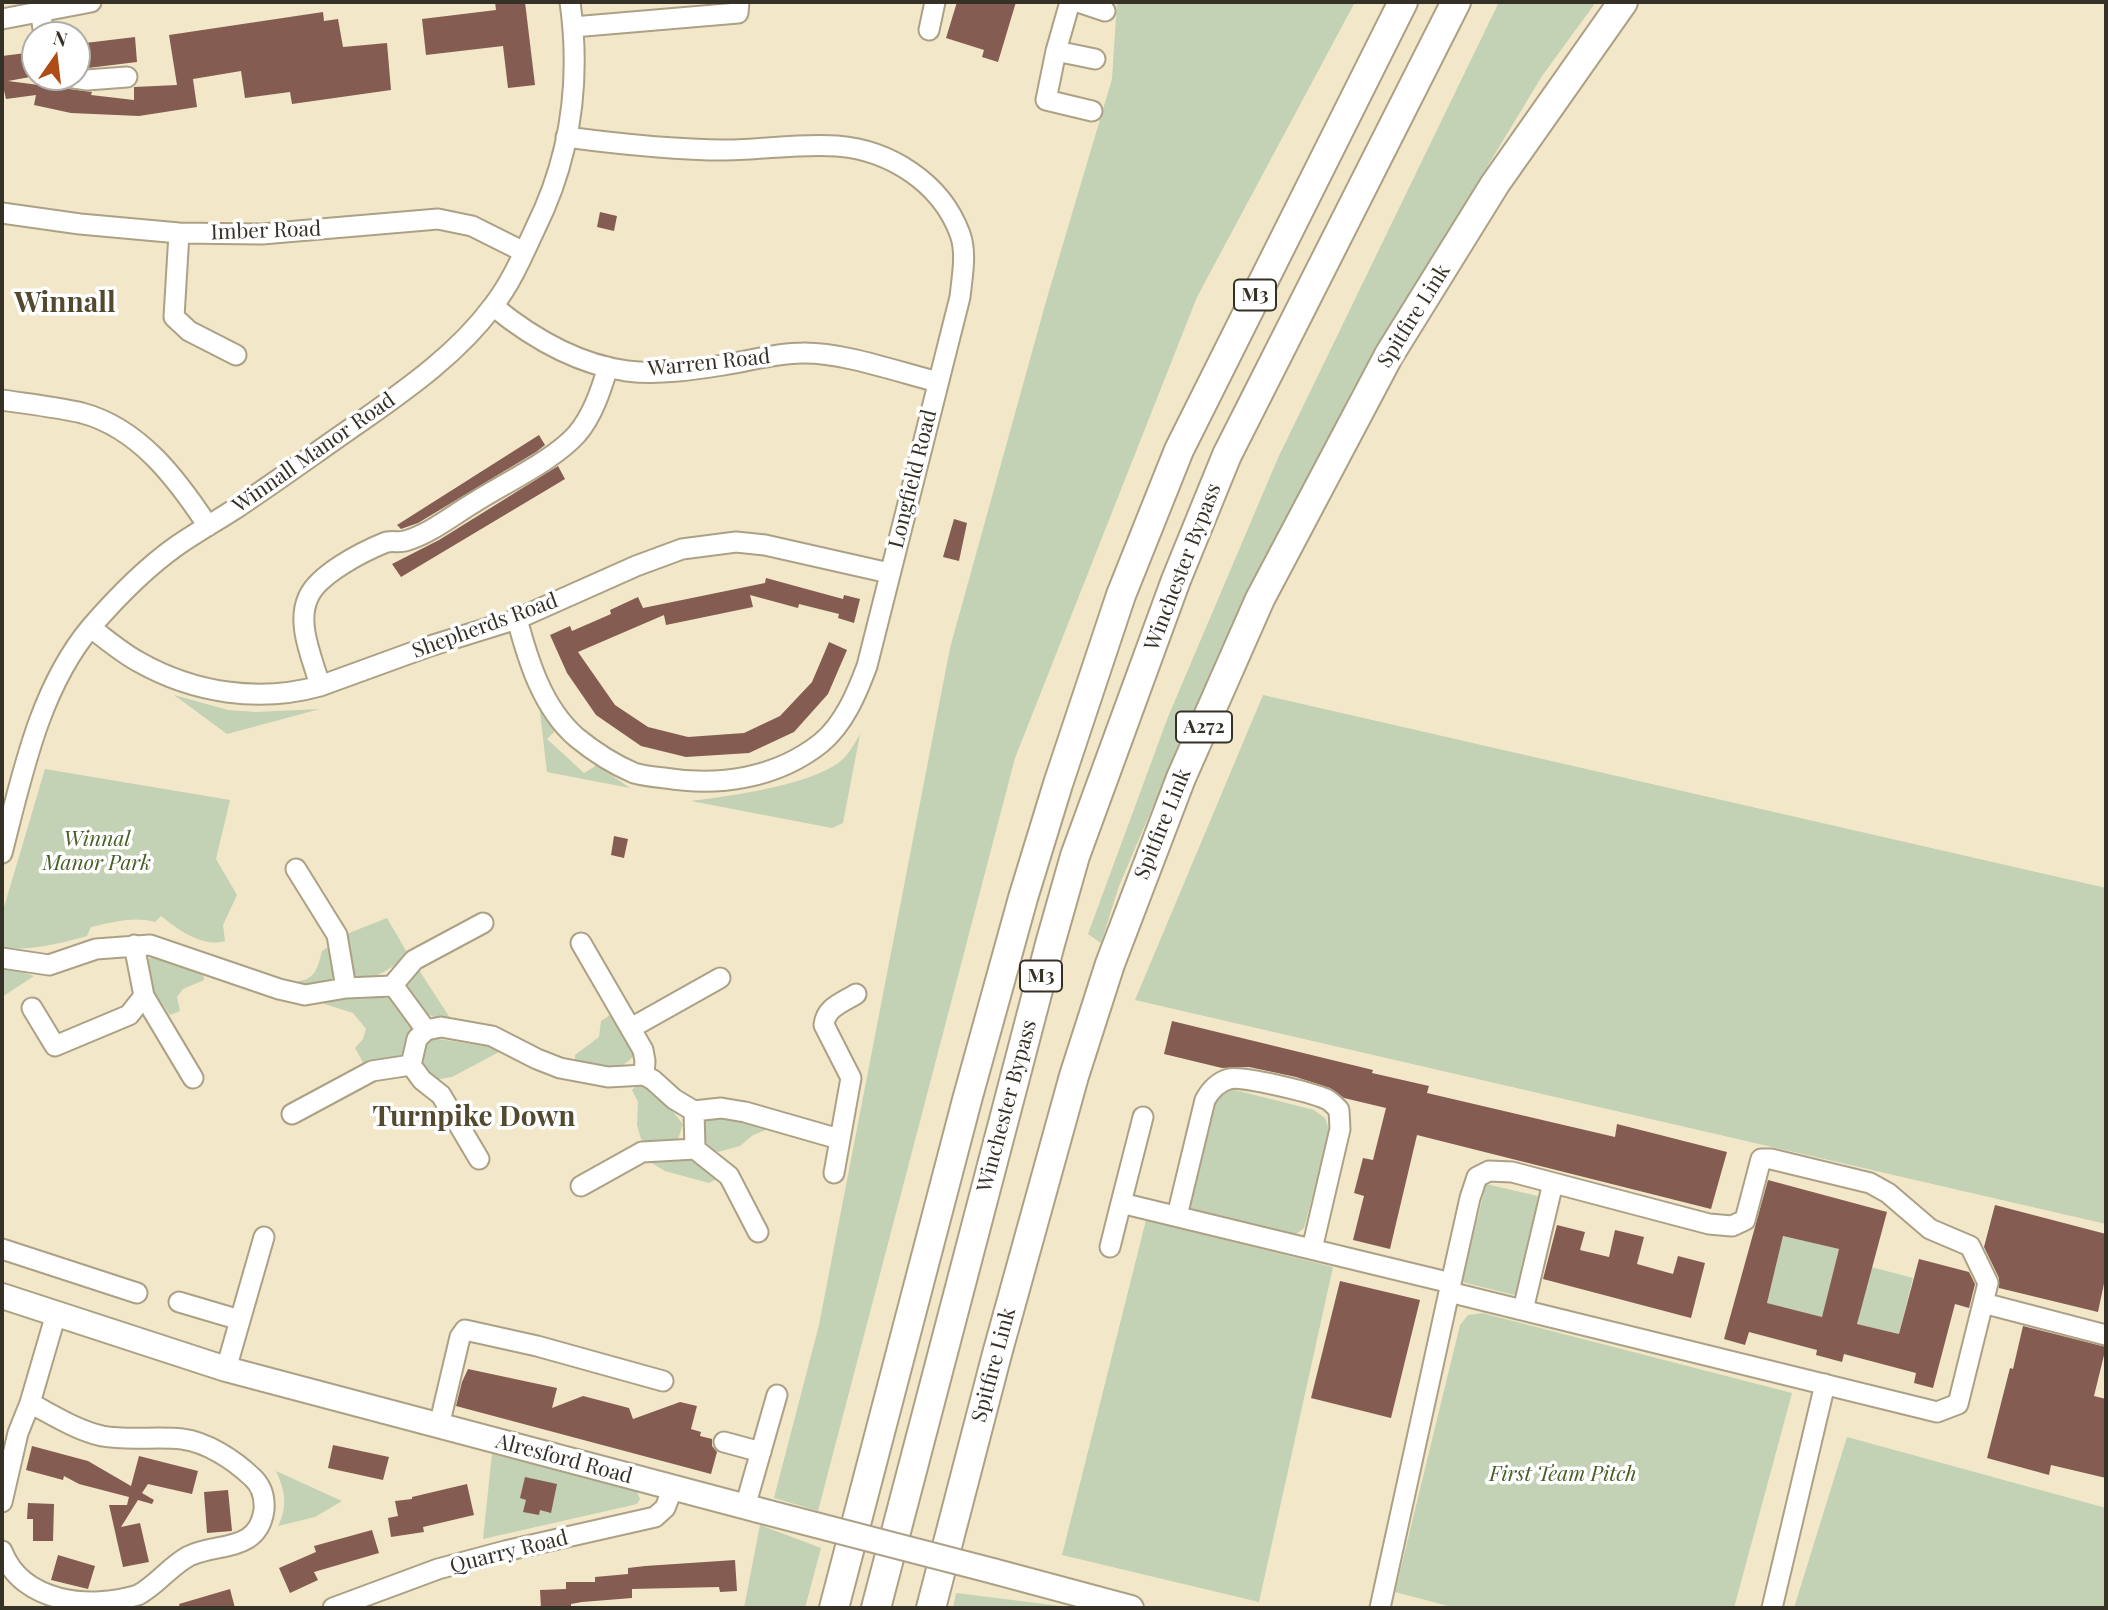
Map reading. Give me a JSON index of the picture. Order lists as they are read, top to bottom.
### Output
{
  "streets": {
    "highway": [
      "M3",
      "Spitfire Link",
      "Winchester Bypass",
      "A272"
    ],
    "main road": ["Alresford Road"],
    "street": [
      "Imber Road",
      "Warren Road",
      "Winnall Manor Road",
      "Longfield Road",
      "Shepherds Road",
      "Quarry Road"
    ]
  },
  "crossings": [
    ["Imber Road", "Winnall Manor Road"],
    ["Warren Road", "Winnall Manor Road"],
    ["Warren Road", "Longfield Road"],
    ["Winnall Manor Road", "Longfield Road"],
    ["Winnall Manor Road", "Shepherds Road"],
    ["Longfield Road", "Shepherds Road"],
    ["Alresford Road", "Quarry Road"]
  ],
  "districts": ["Winnall", "Turnpike Down"],
  "parks": ["Winnal Manor Park", "First Team Pitch"],
  "north": "top"
}
